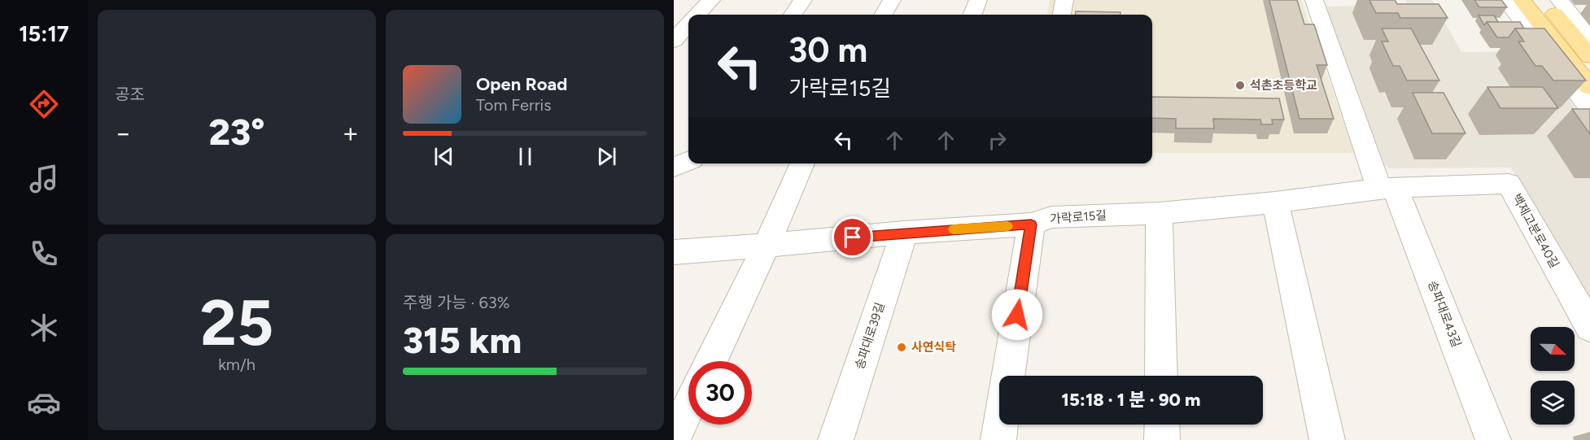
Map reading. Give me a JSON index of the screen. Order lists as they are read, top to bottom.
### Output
{
  "streets": {
    "street": [
      "가락로15길",
      "백제고분로40길",
      "송파대로43길",
      "송파대로39길"
    ]
  },
  "crossings": [
    ["가락로15길", "백제고분로40길"],
    ["가락로15길", "송파대로43길"],
    ["가락로15길", "송파대로39길"],
    ["백제고분로40길", "송파대로43길"]
  ],
  "places": ["석촌초등학교", "사연식탁"],
  "north": "right",
  "page": {
    "tabs": "15:17",
    "tile": [
      "공조",
      ["25", "km/h"],
      ["주행 가능 · 63%", "315 km"]
    ],
    "turn": ["30 m", "가락로15길"],
    "song": ["Open Road", "Tom Ferris"],
    "heat": ["−", "23°", "+"],
    "limit": "30",
    "trip": "15:18 · 1 분 · 90 m"
  }
}
